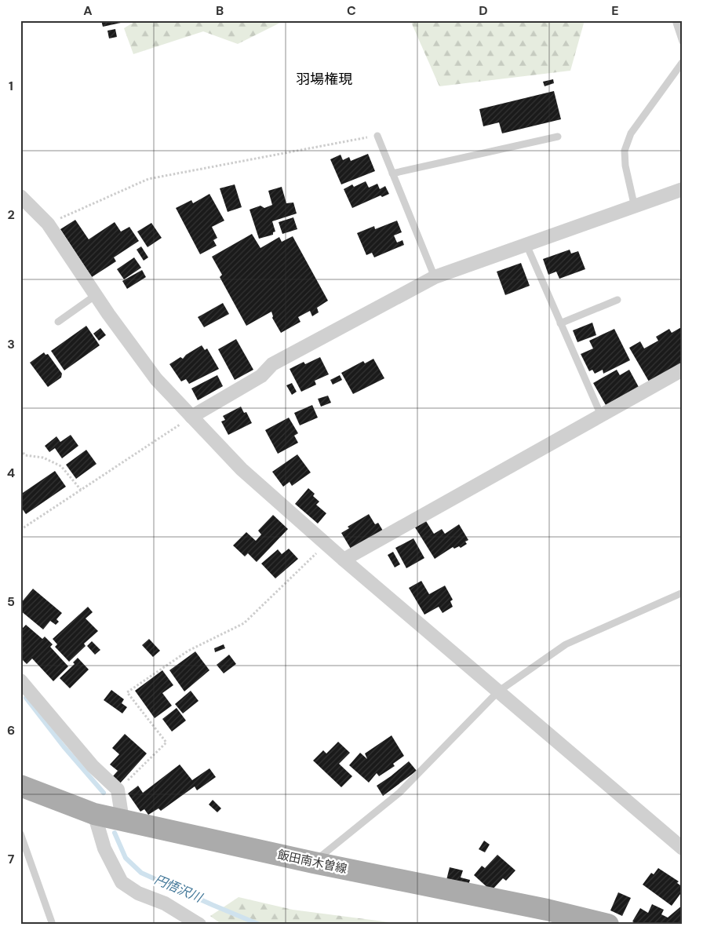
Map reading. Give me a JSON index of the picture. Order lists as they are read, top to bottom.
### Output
{
  "streets": {
    "main road": ["飯田南木曽線"]
  },
  "districts": ["羽場権現"],
  "water": ["円悟沢川"],
  "grid": {
    "columns": [
      "A",
      "B",
      "C",
      "D",
      "E"
    ],
    "rows": [
      "1",
      "2",
      "3",
      "4",
      "5",
      "6",
      "7"
    ]
  }
}
